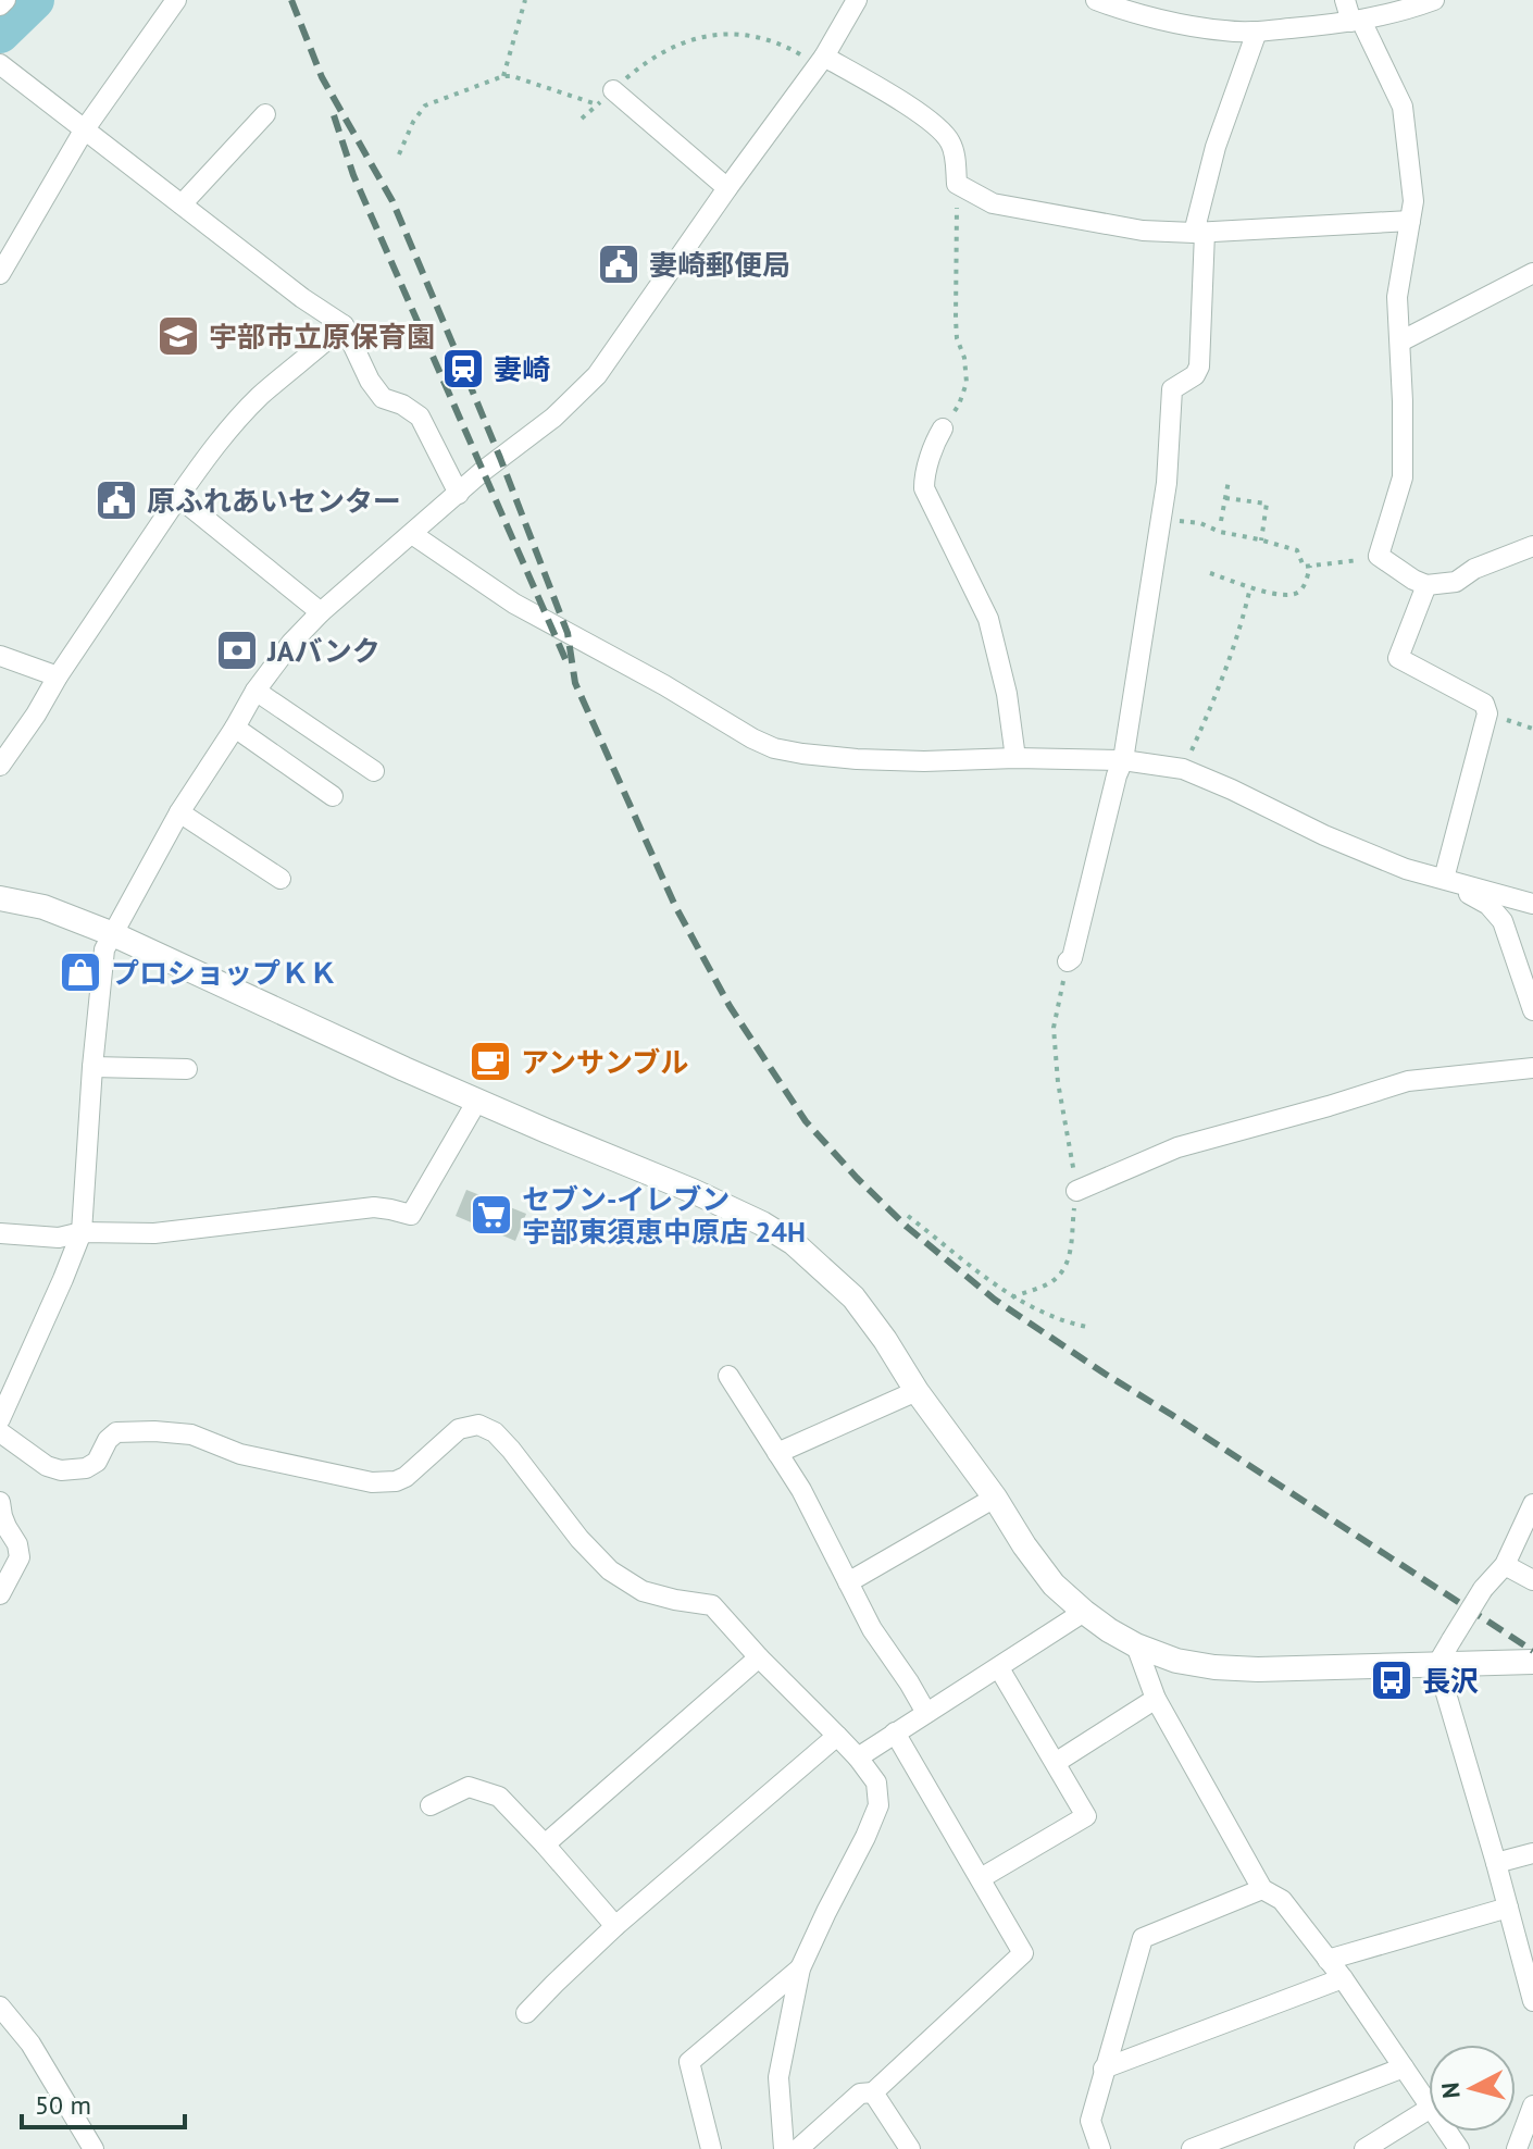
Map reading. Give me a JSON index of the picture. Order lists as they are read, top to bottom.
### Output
{
  "places": {
    "public building": ["妻崎郵便局", "原ふれあいセンター"],
    "school or university": ["宇部市立原保育園"],
    "station": ["妻崎"],
    "bank": ["JAバンク"],
    "shop": ["プロショップＫＫ"],
    "cafe": ["アンサンブル"],
    "supermarket": ["セブン-イレブン 宇部東須恵中原店 24H"],
    "bus stop": ["長沢"]
  },
  "scale_bar": "50 m",
  "north": "left"
}
